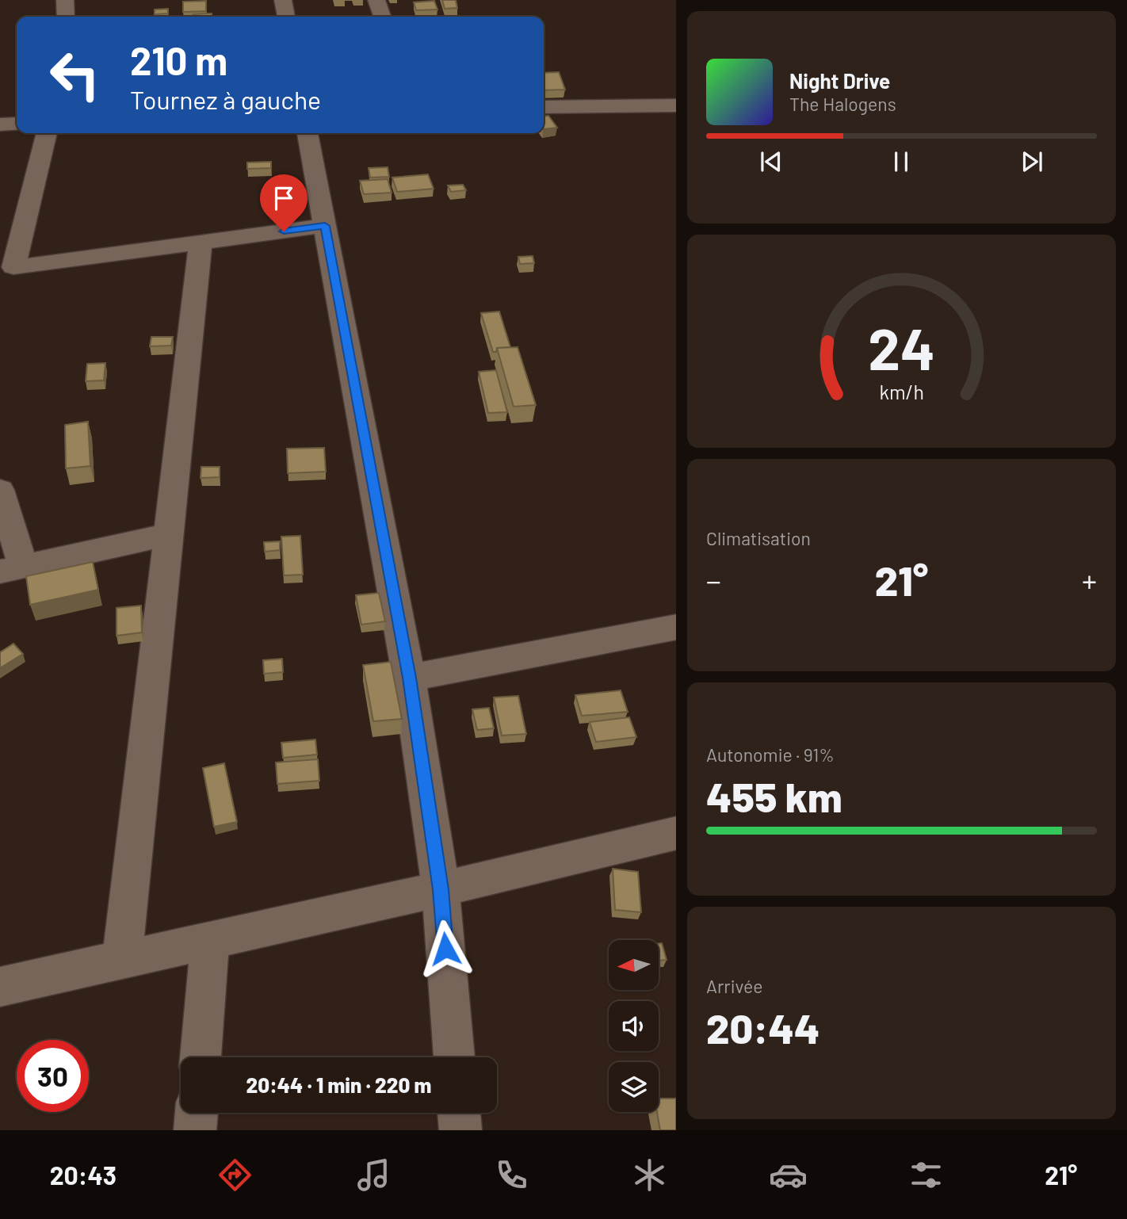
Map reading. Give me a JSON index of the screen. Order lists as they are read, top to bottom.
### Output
{
  "north": "left",
  "page": {
    "turn": ["210 m", "Tournez à gauche"],
    "song": ["Night Drive", "The Halogens"],
    "tile": [
      "Climatisation",
      ["Autonomie · 91%", "455 km"],
      ["Arrivée", "20:44"]
    ],
    "heat": ["−", "21°", "+"],
    "limit": "30",
    "trip": "20:44 · 1 min · 220 m",
    "tabs": ["20:43", "21°"],
    "gauge": ["24", "km/h"]
  }
}
